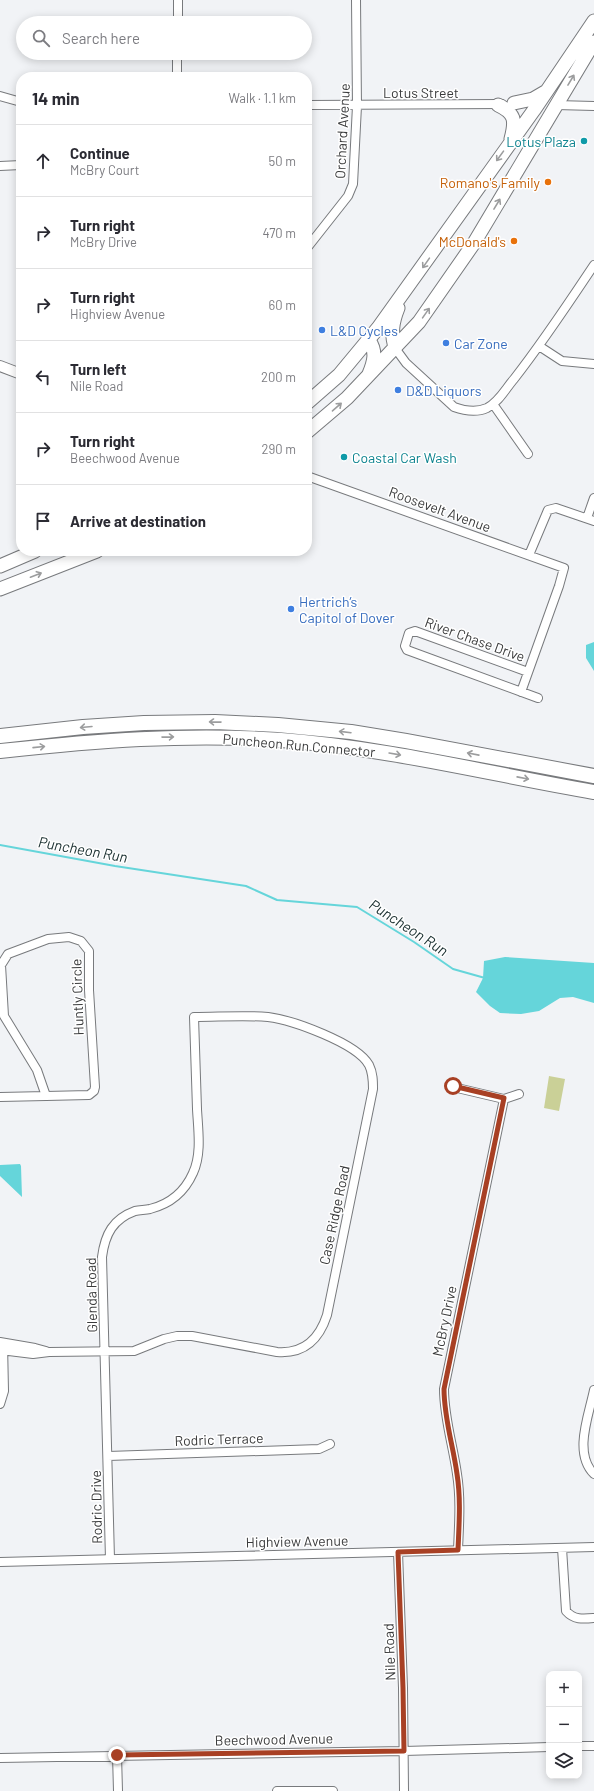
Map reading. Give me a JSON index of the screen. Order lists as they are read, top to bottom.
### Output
{
  "streets": {
    "highway": ["Puncheon Run Connector"],
    "street": [
      "Lotus Street",
      "Orchard Avenue",
      "Roosevelt Avenue",
      "River Chase Drive",
      "Huntly Circle",
      "Case Ridge Road",
      "Glenda Road",
      "McBry Drive",
      "Rodric Terrace",
      "Rodric Drive",
      "Highview Avenue",
      "Nile Road",
      "Beechwood Avenue"
    ]
  },
  "crossings": [
    ["Lotus Street", "Orchard Avenue"],
    ["Roosevelt Avenue", "River Chase Drive"],
    ["Case Ridge Road", "Glenda Road"],
    ["Glenda Road", "Rodric Terrace"],
    ["Glenda Road", "Rodric Drive"],
    ["McBry Drive", "Highview Avenue"],
    ["Rodric Terrace", "Rodric Drive"],
    ["Rodric Drive", "Highview Avenue"],
    ["Highview Avenue", "Nile Road"],
    ["Nile Road", "Beechwood Avenue"]
  ],
  "water": ["Puncheon Run"],
  "places": [
    "Lotus Plaza",
    "Romano's Family",
    "McDonald's",
    "L&D Cycles",
    "Car Zone",
    "D&D Liquors",
    "Coastal Car Wash",
    "Hertrich’s Capitol of Dover"
  ],
  "page": {
    "search": "Search here",
    "heading": ["14 min", "Walk · 1.1 km"],
    "list": [
      ["Continue", "McBry Court", "50 m"],
      ["Turn right", "McBry Drive", "470 m"],
      ["Turn right", "Highview Avenue", "60 m"],
      ["Turn left", "Nile Road", "200 m"],
      ["Turn right", "Beechwood Avenue", "290 m"],
      "Arrive at destination"
    ],
    "map_buttons": ["+", "−"]
  }
}
